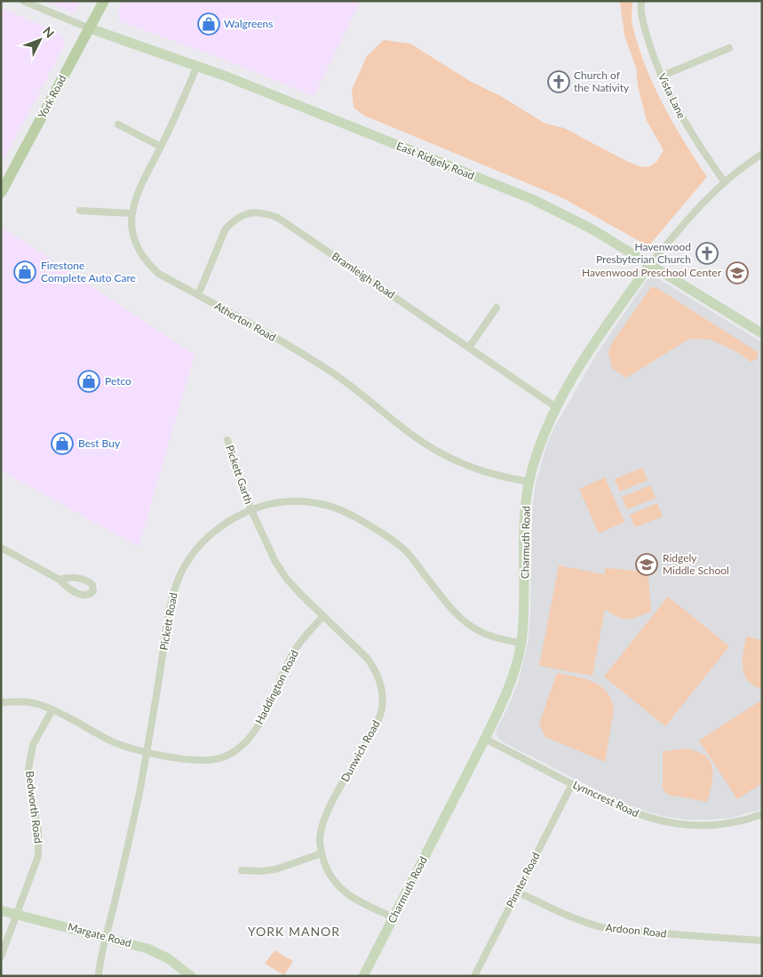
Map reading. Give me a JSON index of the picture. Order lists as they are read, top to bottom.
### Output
{
  "streets": {
    "main road": ["York Road"],
    "street": [
      "Vista Lane",
      "East Ridgely Road",
      "Bramleigh Road",
      "Atherton Road",
      "Pickett Garth",
      "Charmuth Road",
      "Pickett Road",
      "Haddington Road",
      "Dunwich Road",
      "Lynncrest Road",
      "Bedworth Road",
      "Pinnter Road",
      "Ardoon Road",
      "Margate Road"
    ]
  },
  "crossings": [
    ["Vista Lane", "Charmuth Road"],
    ["York Road", "East Ridgely Road"],
    ["East Ridgely Road", "Atherton Road"],
    ["East Ridgely Road", "Charmuth Road"],
    ["Bramleigh Road", "Atherton Road"],
    ["Bramleigh Road", "Charmuth Road"],
    ["Atherton Road", "Charmuth Road"],
    ["Pickett Garth", "Pickett Road"],
    ["Pickett Garth", "Dunwich Road"],
    ["Charmuth Road", "Pickett Road"],
    ["Charmuth Road", "Dunwich Road"],
    ["Charmuth Road", "Lynncrest Road"],
    ["Pickett Road", "Haddington Road"],
    ["Pickett Road", "Dunwich Road"],
    ["Pickett Road", "Margate Road"],
    ["Haddington Road", "Dunwich Road"],
    ["Haddington Road", "Bedworth Road"],
    ["Lynncrest Road", "Pinnter Road"],
    ["Bedworth Road", "Margate Road"],
    ["Pinnter Road", "Ardoon Road"]
  ],
  "districts": ["YORK MANOR"],
  "places": {
    "shop": [
      "Walgreens",
      "Firestone Complete Auto Care",
      "Petco",
      "Best Buy"
    ],
    "church": ["Church of the Nativity", "Havenwood Presbyterian Church"],
    "school or university": ["Havenwood Preschool Center", "Ridgely Middle School"]
  },
  "north": "top right"
}
